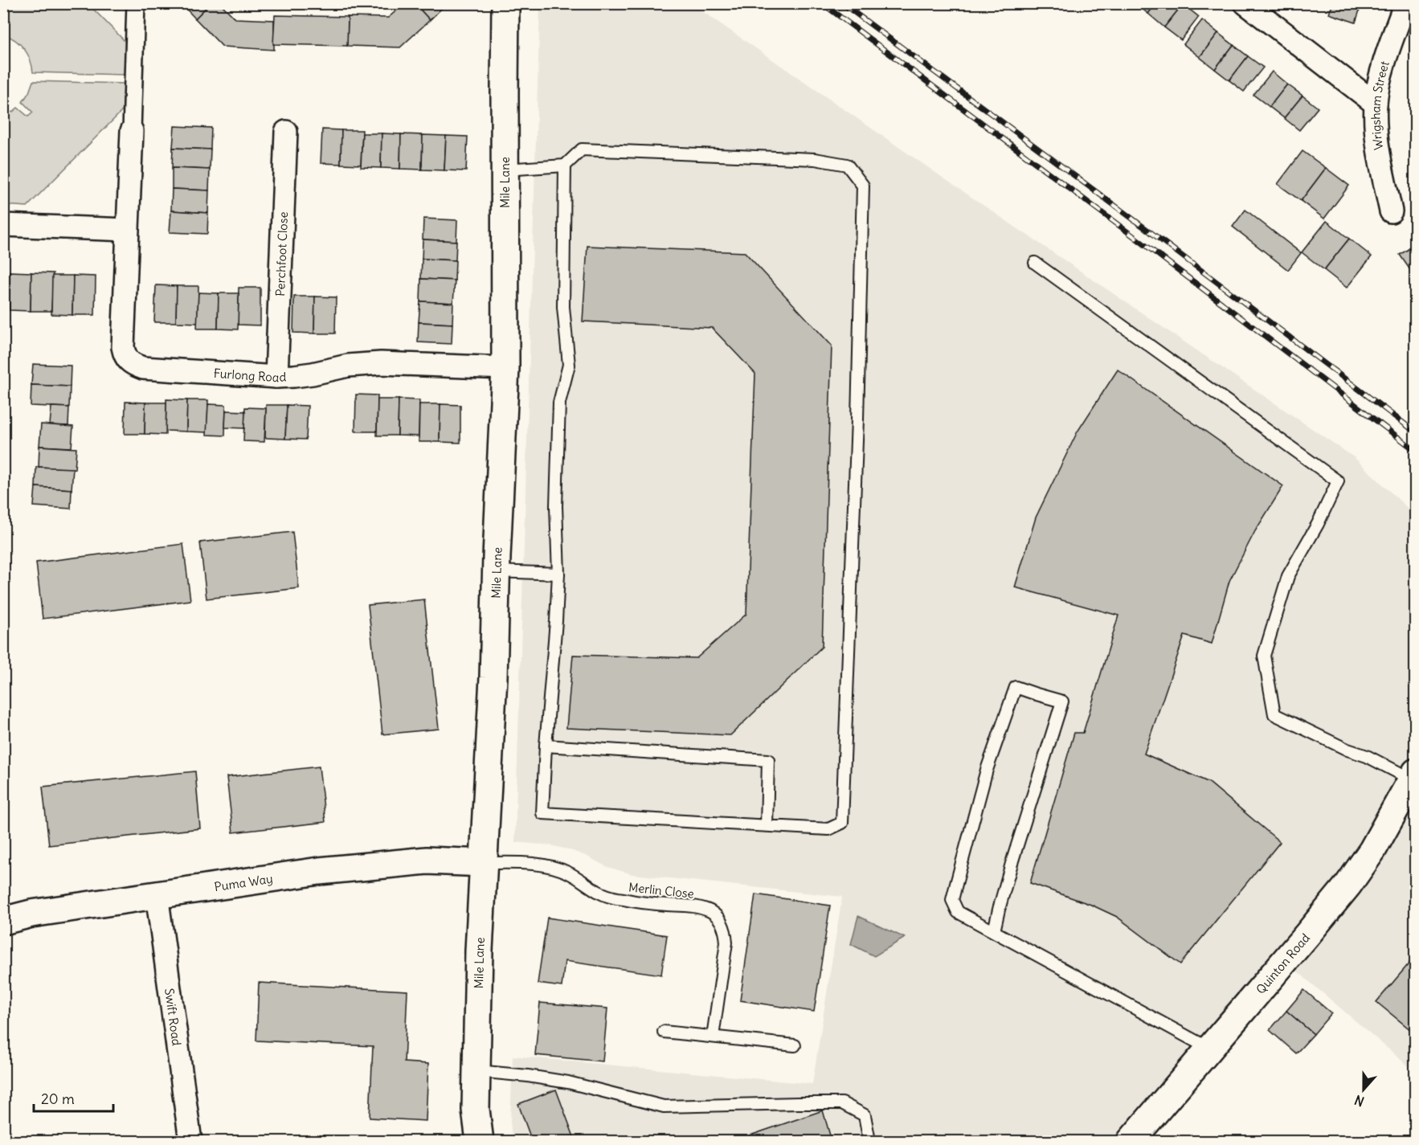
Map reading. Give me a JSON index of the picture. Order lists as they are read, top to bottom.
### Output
{
  "streets": {
    "street": [
      "Wrigsham Street",
      "Mile Lane",
      "Perchfoot Close",
      "Furlong Road",
      "Puma Way",
      "Quinton Road",
      "Swift Road"
    ],
    "lane": ["Merlin Close"]
  },
  "crossings": [
    ["Mile Lane", "Furlong Road"],
    ["Mile Lane", "Puma Way"],
    ["Mile Lane", "Merlin Close"],
    ["Perchfoot Close", "Furlong Road"],
    ["Puma Way", "Merlin Close"],
    ["Puma Way", "Swift Road"]
  ],
  "scale_bar": "20 m",
  "north": "bottom"
}
